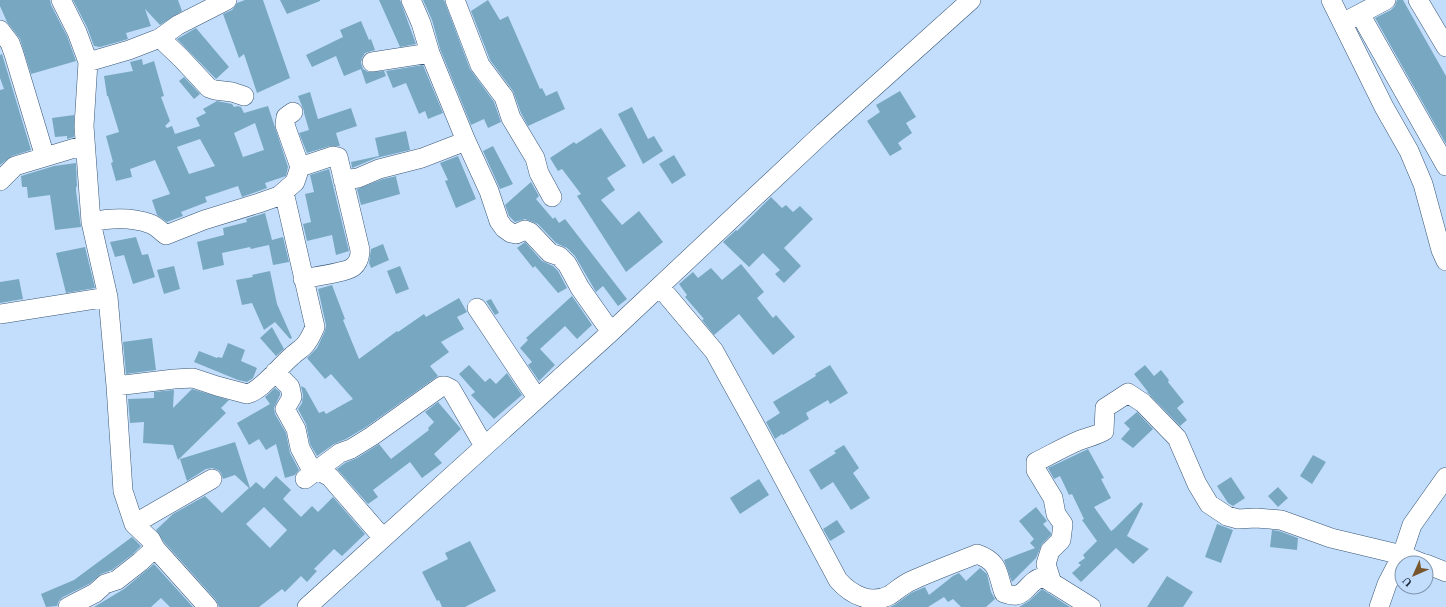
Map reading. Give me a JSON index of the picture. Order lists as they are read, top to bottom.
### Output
{
  "north": "bottom left"
}
